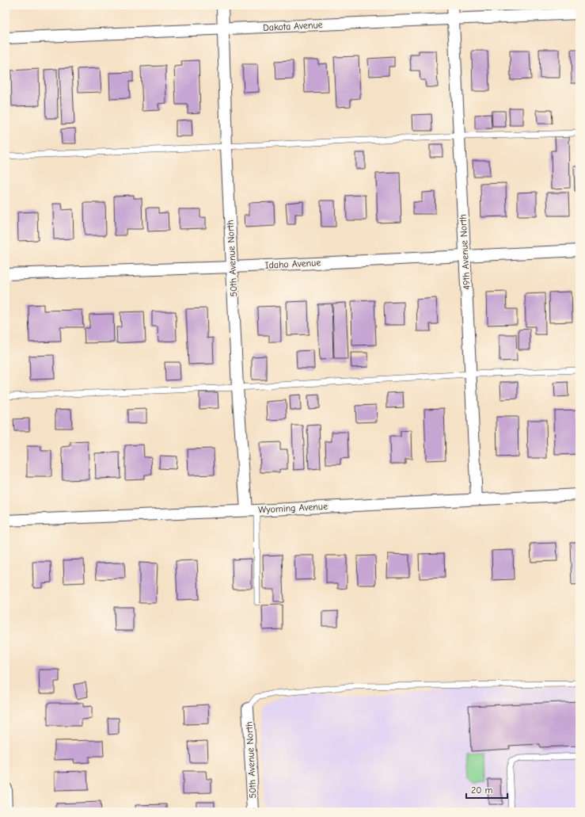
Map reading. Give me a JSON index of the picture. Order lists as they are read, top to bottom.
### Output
{
  "streets": {
    "street": [
      "Dakota Avenue",
      "49th Avenue North",
      "50th Avenue North",
      "Idaho Avenue",
      "Wyoming Avenue"
    ]
  },
  "crossings": [
    ["Dakota Avenue", "49th Avenue North"],
    ["Dakota Avenue", "50th Avenue North"],
    ["49th Avenue North", "Idaho Avenue"],
    ["49th Avenue North", "Wyoming Avenue"],
    ["50th Avenue North", "Idaho Avenue"],
    ["50th Avenue North", "Wyoming Avenue"]
  ],
  "scale_bar": "20 m"
}
